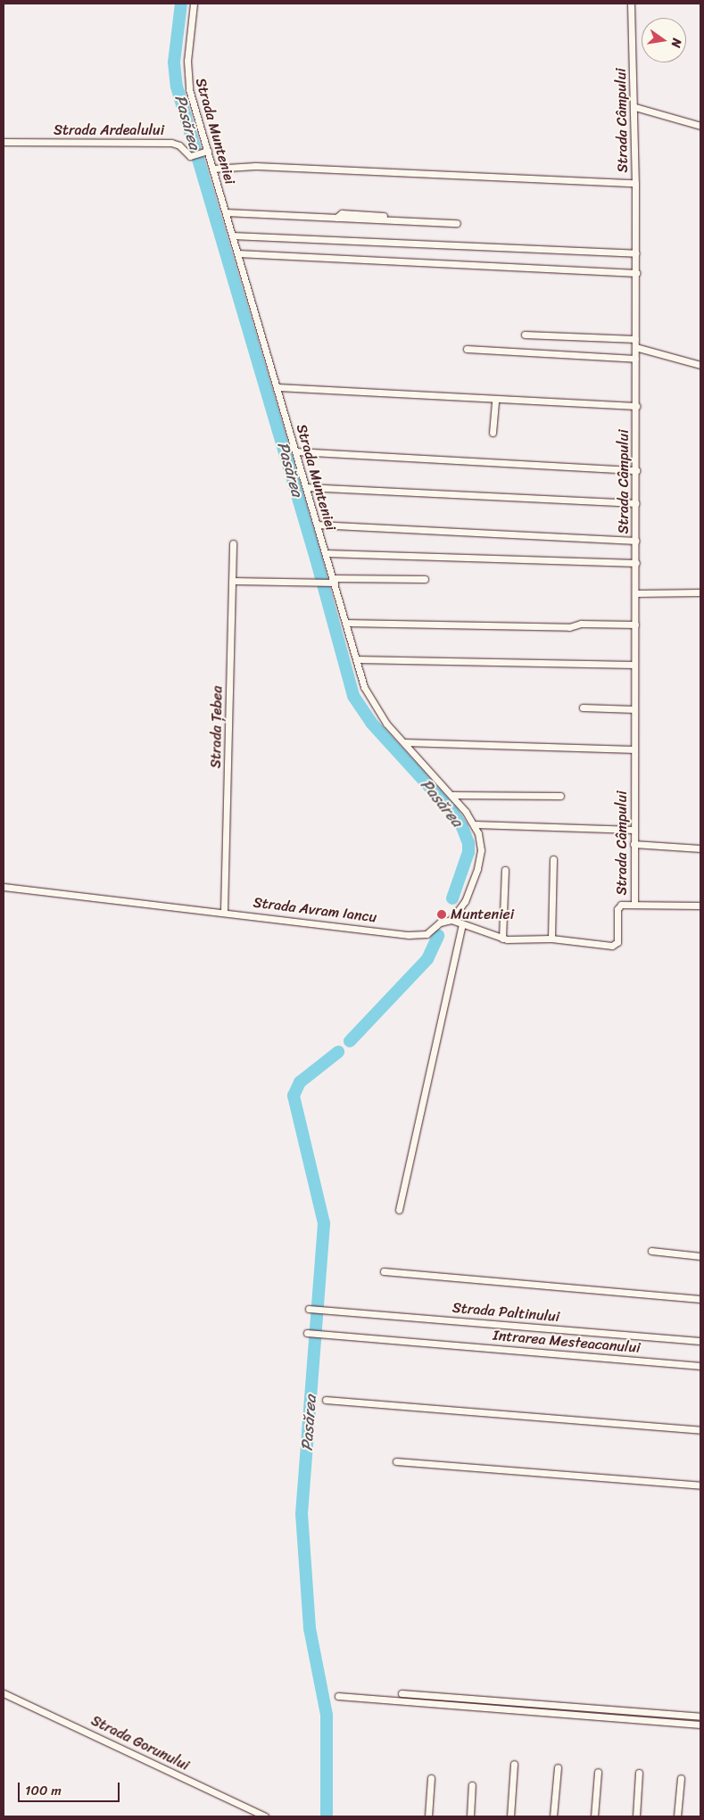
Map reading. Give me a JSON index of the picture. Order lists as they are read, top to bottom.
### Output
{
  "streets": {
    "street": [
      "Strada Câmpului",
      "Strada Ardealului",
      "Strada Munteniei",
      "Strada Țebea",
      "Strada Avram Iancu",
      "Strada Paltinului",
      "Intrarea Mesteacanului",
      "Strada Gorunului"
    ]
  },
  "crossings": [
    ["Strada Ardealului", "Strada Munteniei"],
    ["Strada Munteniei", "Strada Avram Iancu"],
    ["Strada Țebea", "Strada Avram Iancu"]
  ],
  "water": ["Pasărea"],
  "places": ["Munteniei"],
  "scale_bar": "100 m",
  "north": "right"
}
